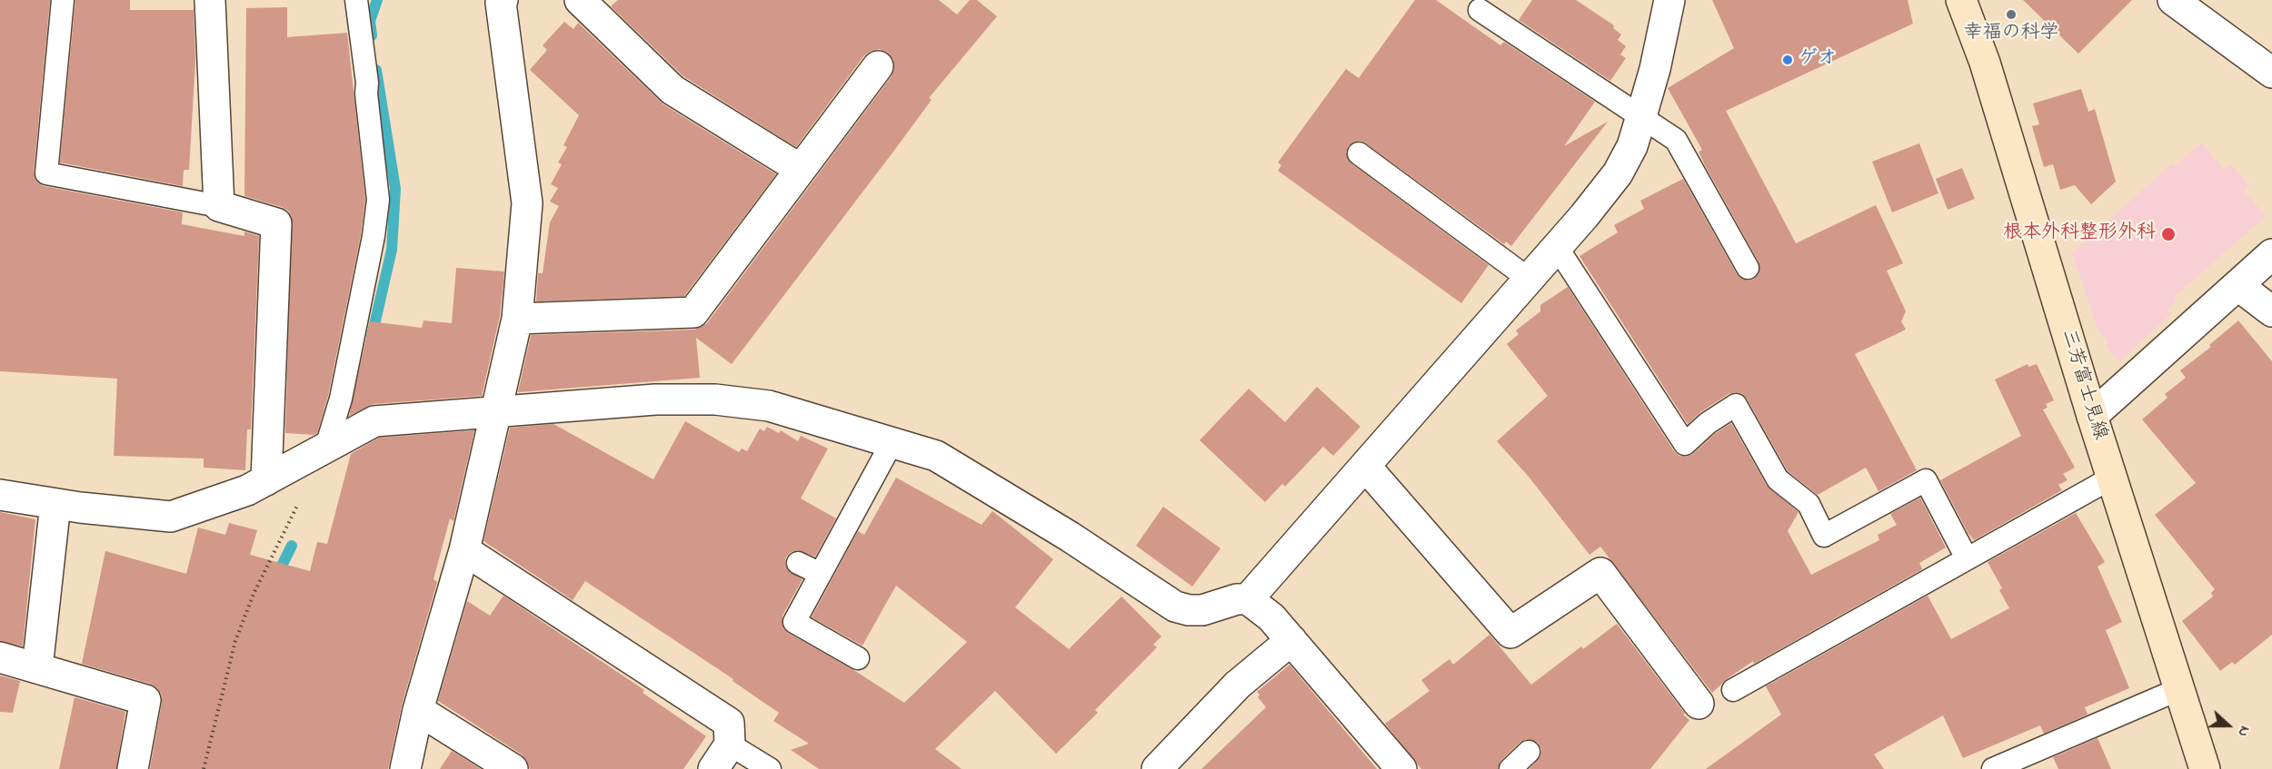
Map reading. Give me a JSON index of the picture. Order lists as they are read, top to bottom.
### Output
{
  "streets": {
    "main road": ["三芳富士見線"]
  },
  "places": ["幸福の科学", "ゲオ", "根本外科整形外科"],
  "north": "right"
}
